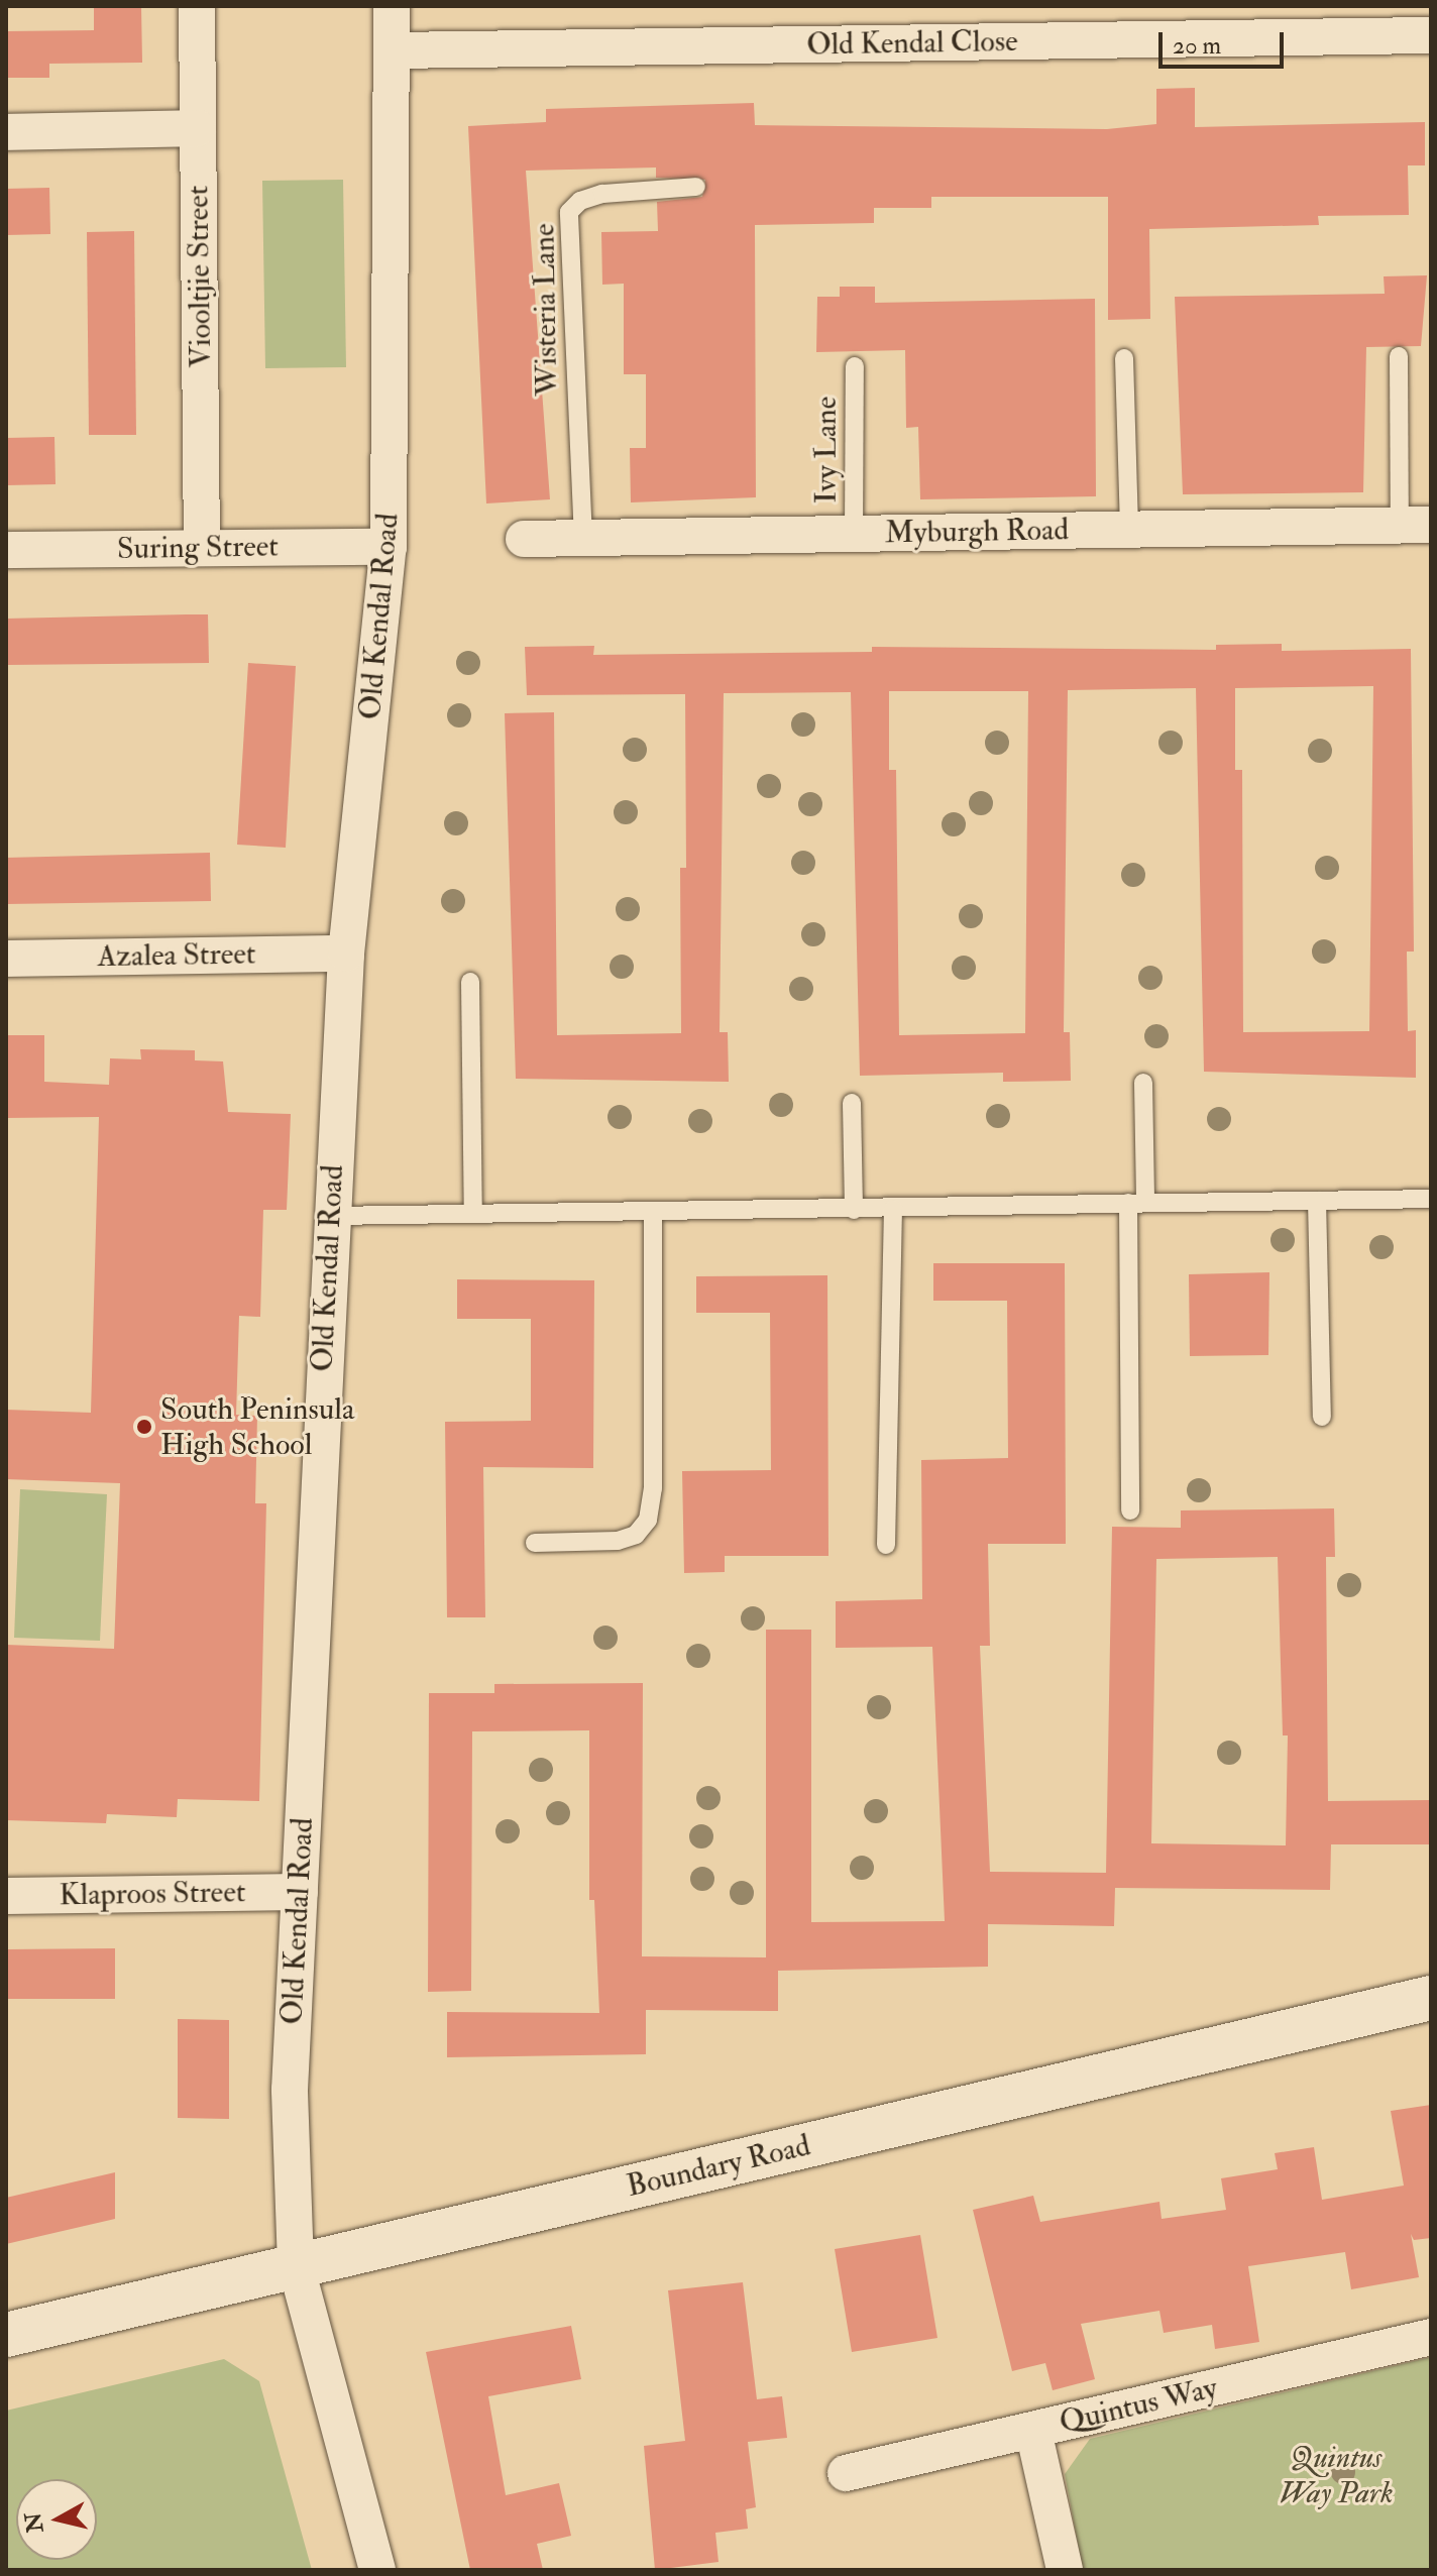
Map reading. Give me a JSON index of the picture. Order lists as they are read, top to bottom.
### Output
{
  "streets": {
    "street": [
      "Old Kendal Close",
      "Viooltjie Street",
      "Myburgh Road",
      "Suring Street",
      "Old Kendal Road",
      "Azalea Street",
      "Klaproos Street",
      "Boundary Road",
      "Quintus Way"
    ],
    "lane": ["Wisteria Lane", "Ivy Lane"]
  },
  "crossings": [
    ["Old Kendal Close", "Old Kendal Road"],
    ["Viooltjie Street", "Suring Street"],
    ["Wisteria Lane", "Myburgh Road"],
    ["Ivy Lane", "Myburgh Road"],
    ["Suring Street", "Old Kendal Road"],
    ["Old Kendal Road", "Azalea Street"],
    ["Old Kendal Road", "Klaproos Street"],
    ["Old Kendal Road", "Boundary Road"]
  ],
  "parks": ["Quintus Way Park"],
  "places": ["South Peninsula High School"],
  "scale_bar": "20 m",
  "north": "left"
}
